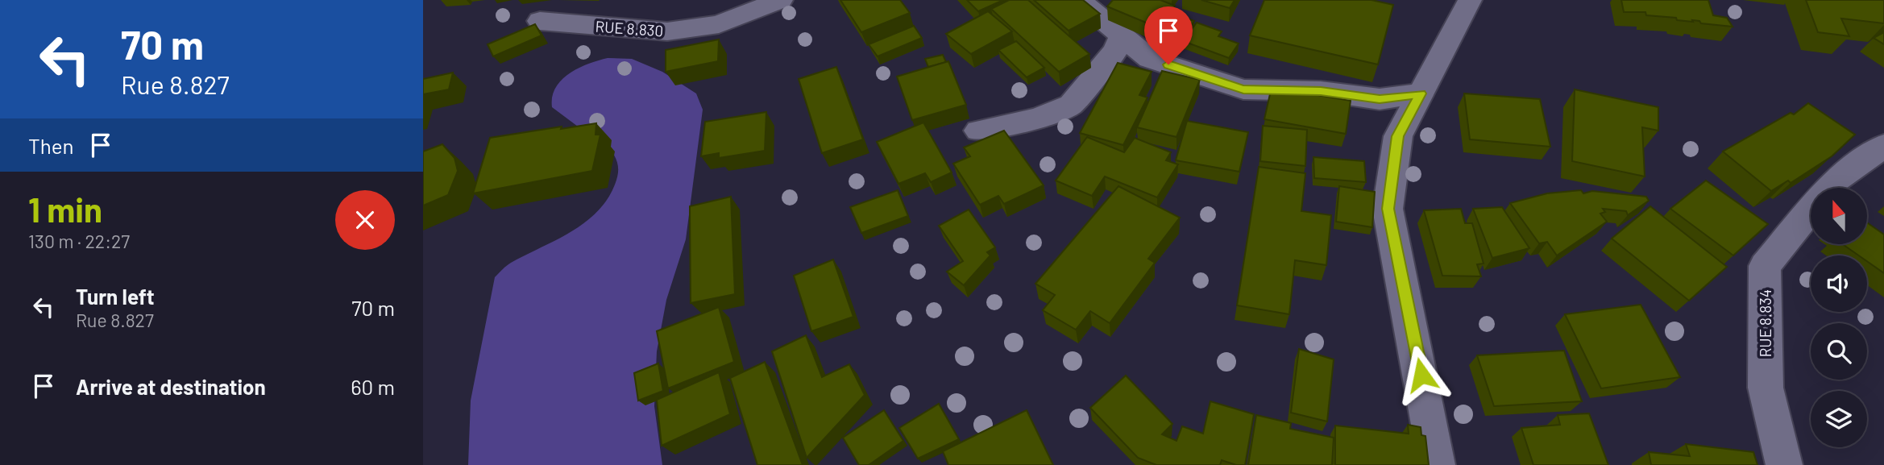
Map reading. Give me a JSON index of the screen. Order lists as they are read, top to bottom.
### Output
{
  "streets": {
    "street": ["RUE 8.830", "RUE 8.834"]
  },
  "north": "top",
  "page": {
    "turn": ["70 m", "Rue 8.827"],
    "then": "Then",
    "heading": ["1 min", "130 m · 22:27"],
    "list": [
      {
        "name": "Turn left",
        "note": "Rue 8.827",
        "value": "70 m"
      },
      {
        "name": "Arrive at destination",
        "value": "60 m"
      }
    ]
  }
}
